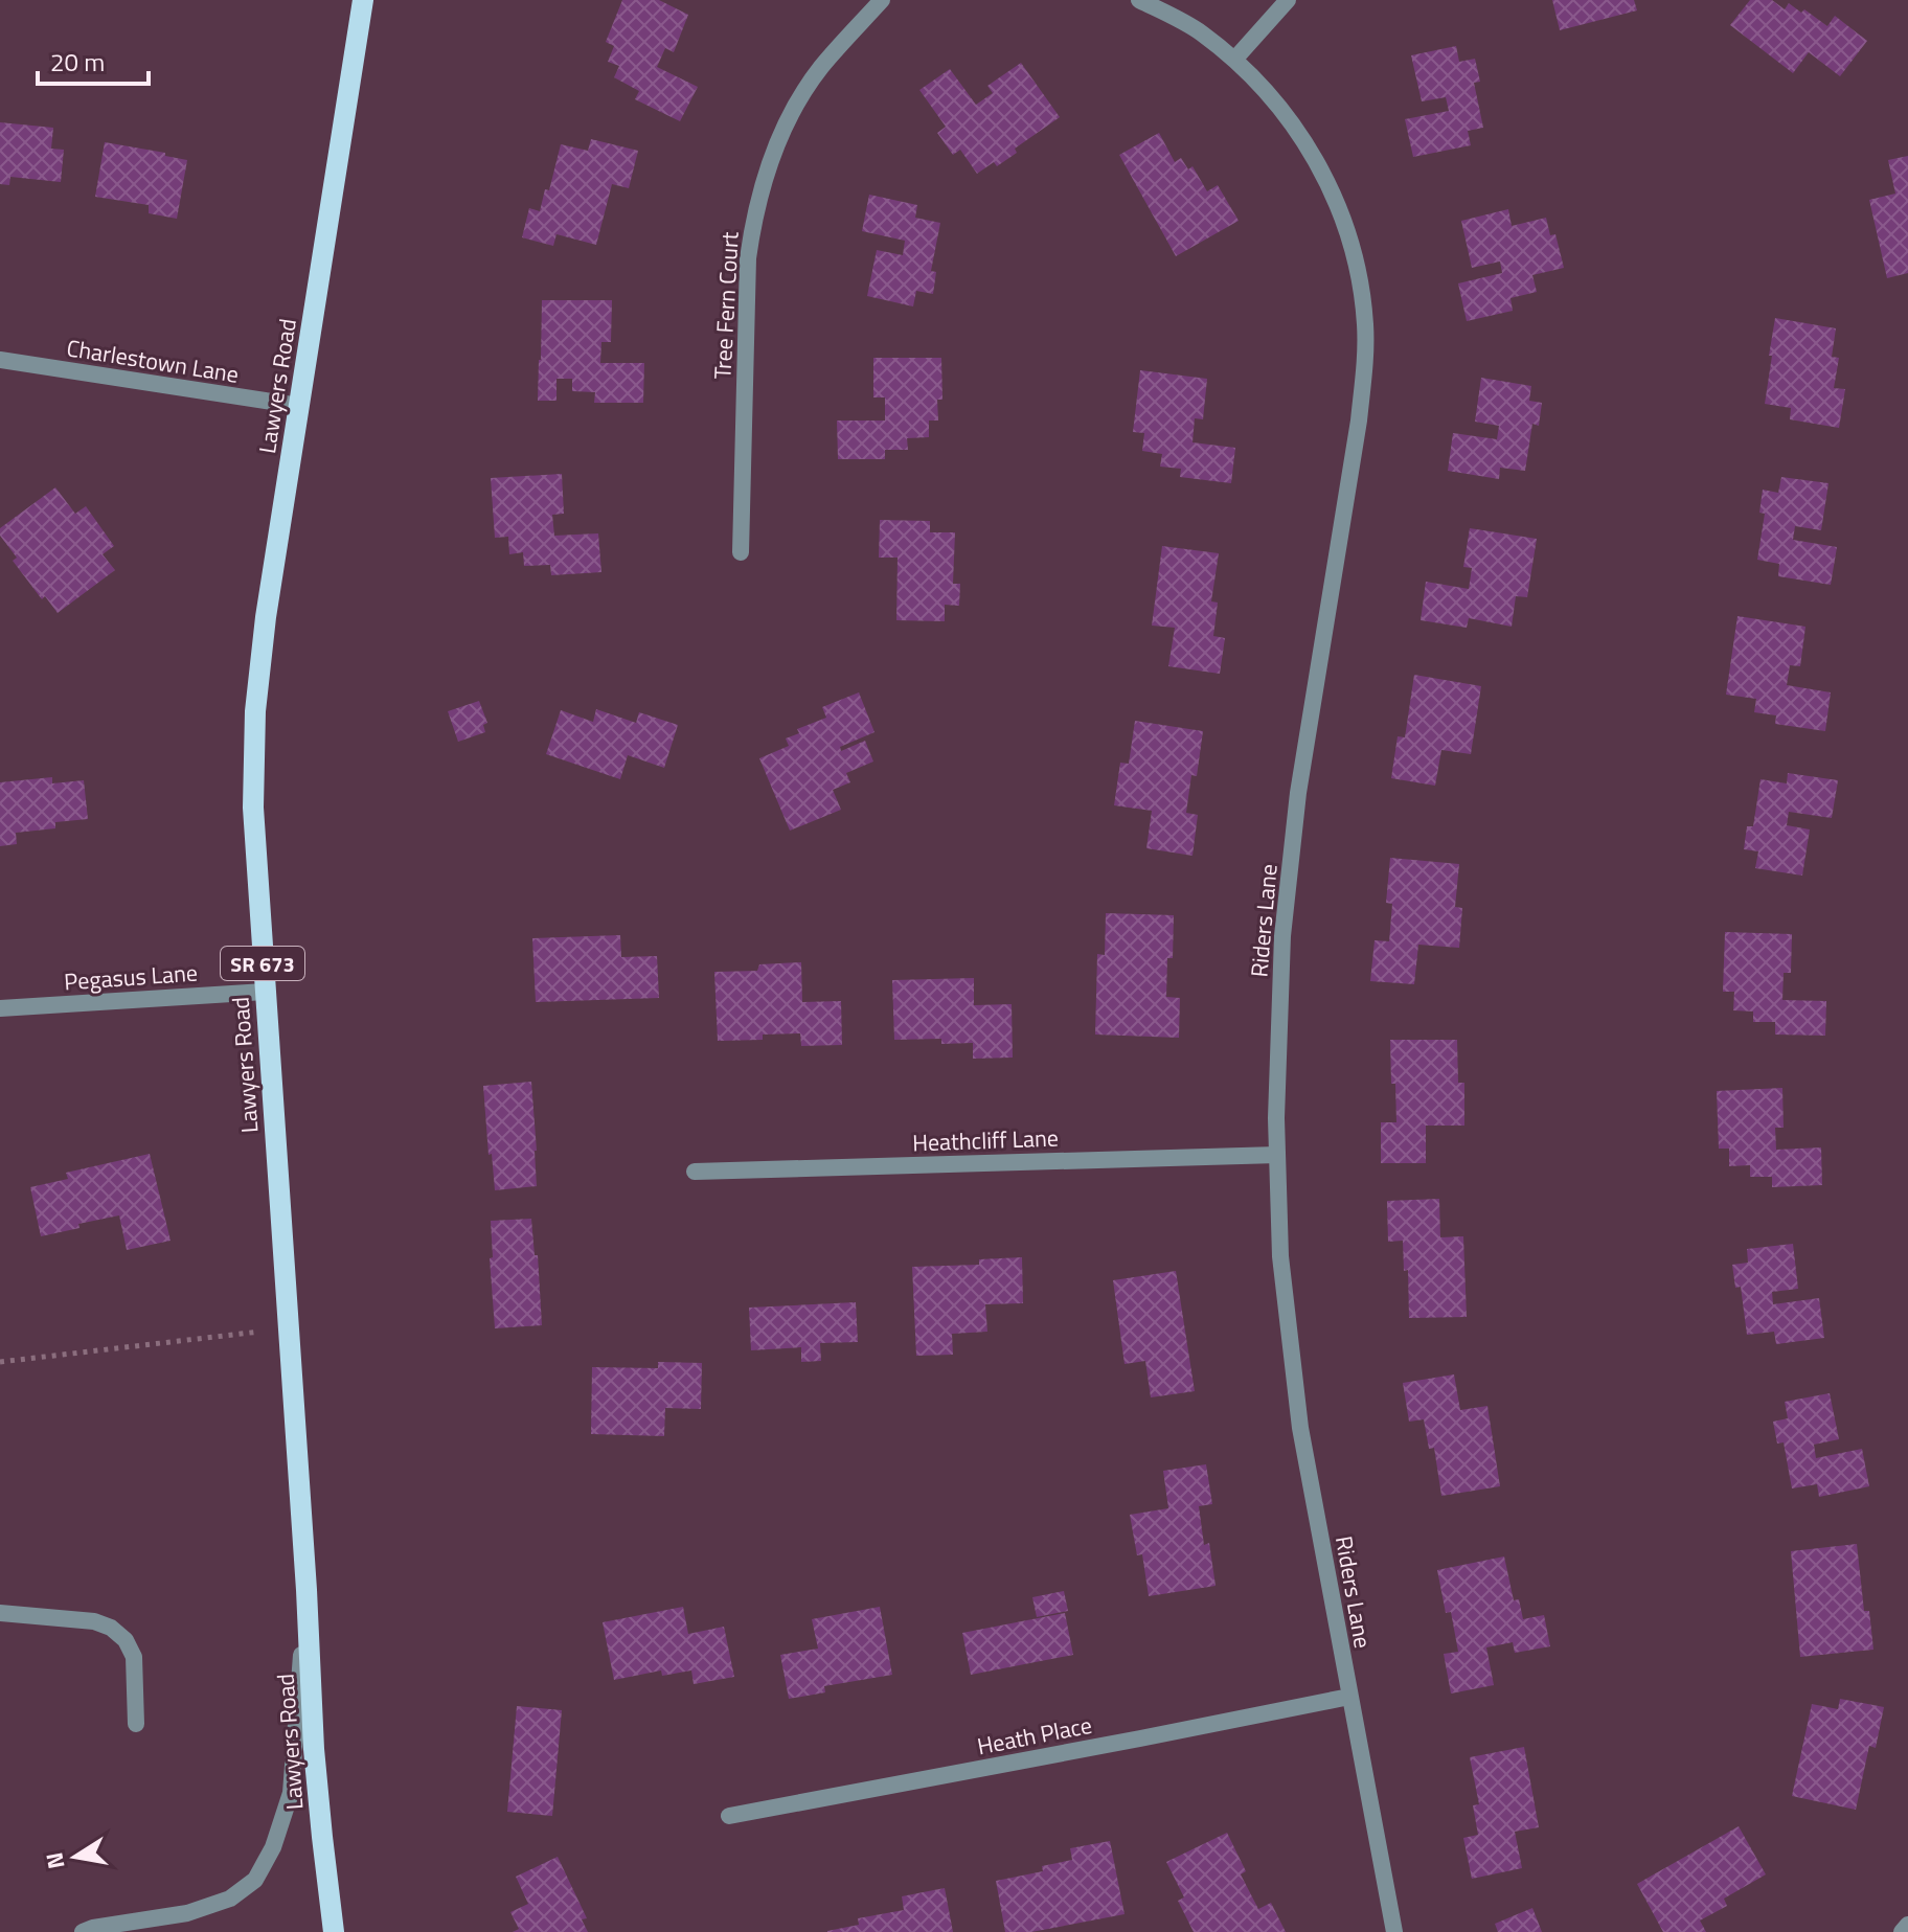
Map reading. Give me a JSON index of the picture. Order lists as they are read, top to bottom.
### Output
{
  "streets": {
    "main road": ["Lawyers Road", "SR 673"],
    "street": [
      "Tree Fern Court",
      "Charlestown Lane",
      "Riders Lane",
      "Pegasus Lane",
      "Heathcliff Lane",
      "Heath Place"
    ]
  },
  "crossings": [
    ["Charlestown Lane", "Lawyers Road"],
    ["Lawyers Road", "Pegasus Lane"],
    ["Riders Lane", "Heathcliff Lane"],
    ["Riders Lane", "Heath Place"]
  ],
  "scale_bar": "20 m",
  "north": "left"
}
